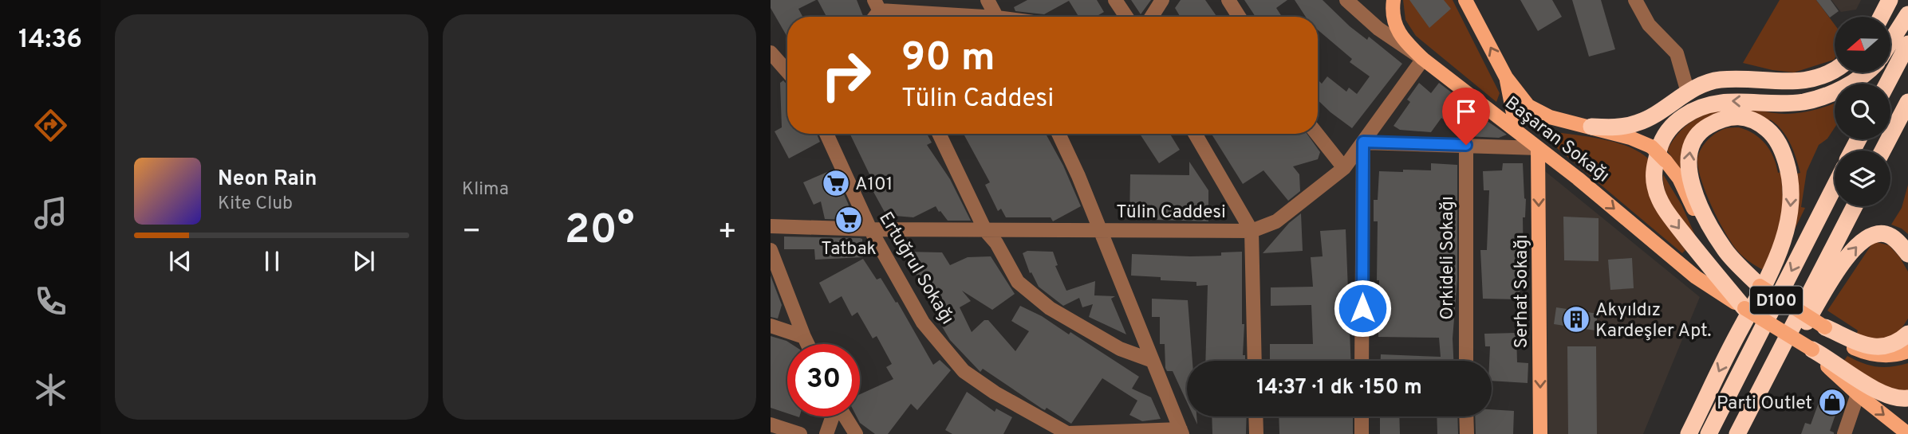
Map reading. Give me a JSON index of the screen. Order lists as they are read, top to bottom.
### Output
{
  "streets": {
    "highway": ["D100"],
    "main road": ["Başaran Sokağı", "Serhat Sokağı"],
    "street": ["Tülin Caddesi", "Orkideli Sokağı", "Ertuğrul Sokağı"]
  },
  "crossings": [
    ["Başaran Sokağı", "Tülin Caddesi"],
    ["Başaran Sokağı", "Serhat Sokağı"],
    ["Tülin Caddesi", "Ertuğrul Sokağı"]
  ],
  "one_way": ["Başaran Sokağı", "Serhat Sokağı"],
  "places": {
    "supermarket": ["A101", "Tatbak"],
    "building": ["Akyıldız Kardeşler Apt."],
    "shop": ["Parti Outlet"]
  },
  "north": "left",
  "page": {
    "tabs": "14:36",
    "tile": "Klima",
    "turn": ["90 m", "Tülin Caddesi"],
    "song": ["Neon Rain", "Kite Club"],
    "heat": ["−", "20°", "+"],
    "limit": "30",
    "trip": "14:37 · 1 dk · 150 m"
  }
}
